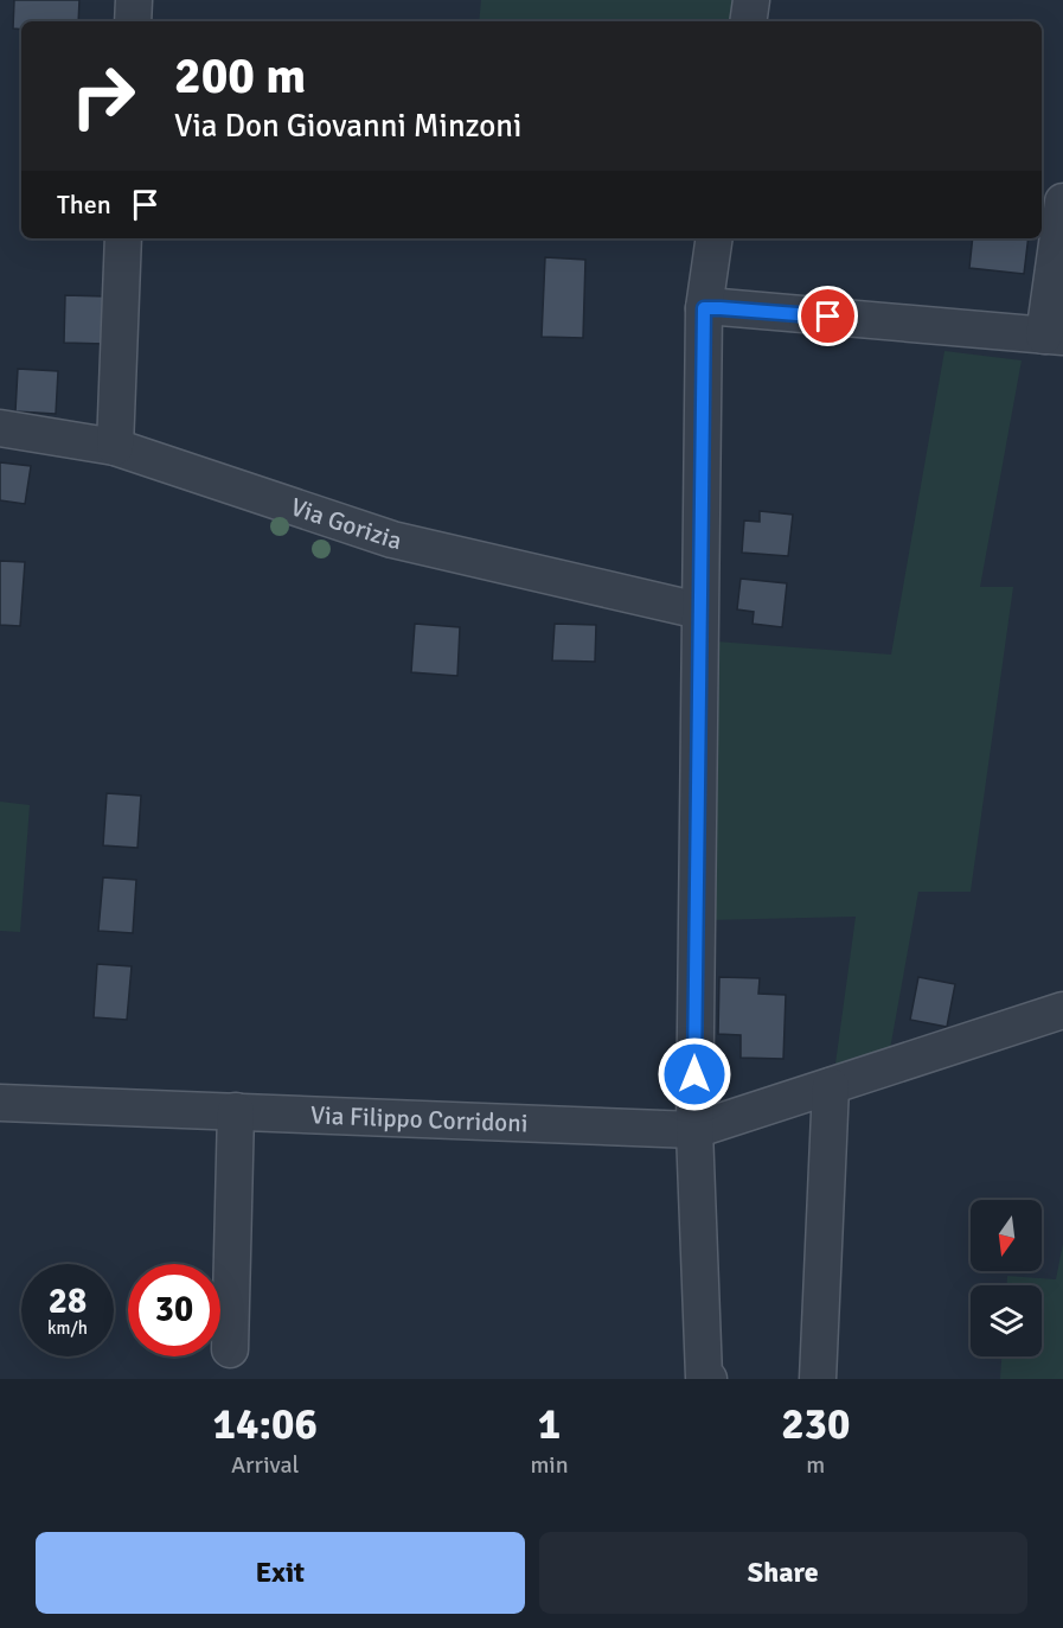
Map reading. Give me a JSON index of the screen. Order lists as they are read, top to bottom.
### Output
{
  "streets": {
    "street": ["Via Gorizia", "Via Filippo Corridoni"]
  },
  "north": "bottom",
  "page": {
    "turn": ["200 m", "Via Don Giovanni Minzoni"],
    "then": "Then",
    "speed": "28 km/h",
    "limit": "30",
    "eta": [
      "14:06",
      "Arrival",
      "1",
      "min",
      "230",
      "m"
    ],
    "buttons": ["Exit", "Share"]
  }
}
